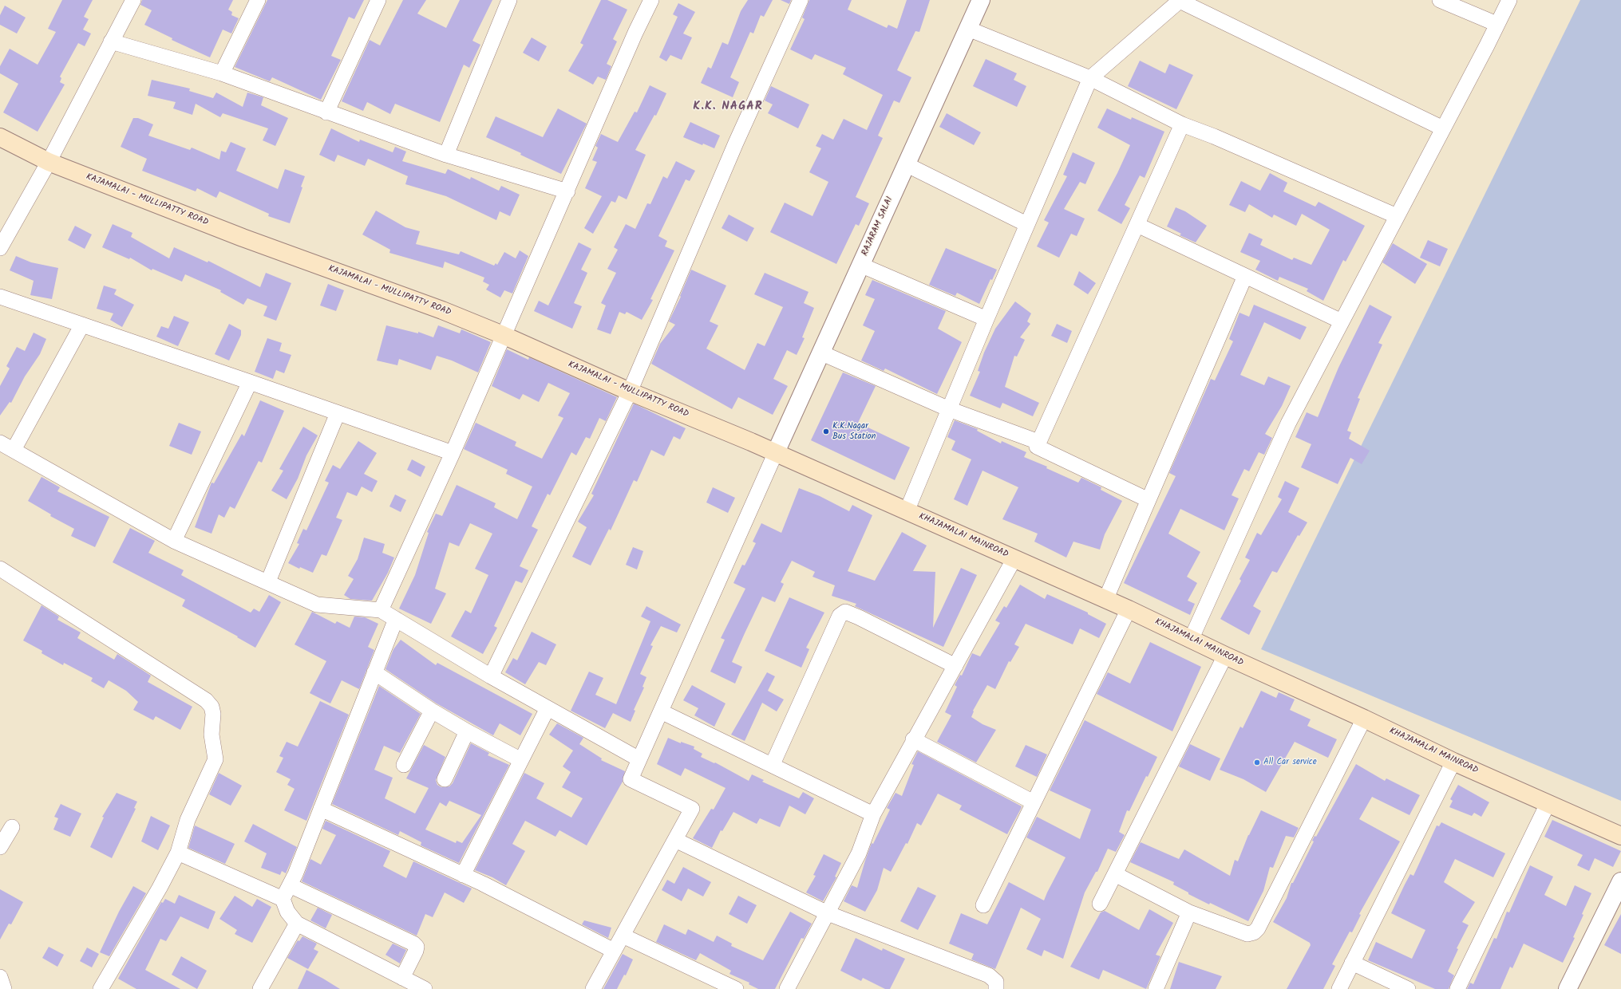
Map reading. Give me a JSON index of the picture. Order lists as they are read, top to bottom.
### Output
{
  "streets": {
    "main road": ["KAJAMALAI - MULLIPATTY ROAD", "KHAJAMALAI MAINROAD"],
    "street": ["RAJARAM SALAI"]
  },
  "crossings": [
    ["KAJAMALAI - MULLIPATTY ROAD", "RAJARAM SALAI"],
    ["KAJAMALAI - MULLIPATTY ROAD", "KHAJAMALAI MAINROAD"],
    ["RAJARAM SALAI", "KHAJAMALAI MAINROAD"]
  ],
  "districts": ["K.K. NAGAR"],
  "places": ["K.K.Nagar Bus Station", "All Car service"]
}
